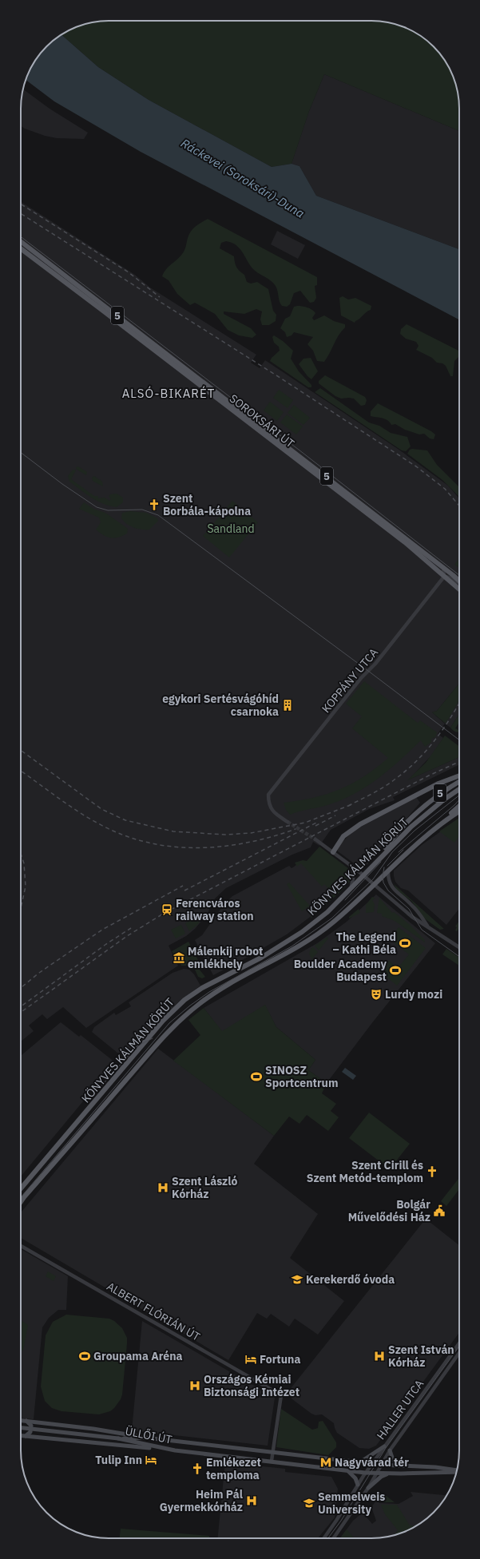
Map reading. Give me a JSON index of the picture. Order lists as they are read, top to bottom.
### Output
{
  "streets": {
    "main road": [
      "5",
      "SOROKSÁRI ÚT",
      "KÖNYVES KÁLMÁN KÖRÚT",
      "ÜLLŐI ÚT"
    ],
    "street": ["KOPPÁNY UTCA", "ALBERT FLÓRIÁN ÚT", "HALLER UTCA"]
  },
  "crossings": [
    ["5", "KÖNYVES KÁLMÁN KÖRÚT"],
    ["SOROKSÁRI ÚT", "KOPPÁNY UTCA"],
    ["ALBERT FLÓRIÁN ÚT", "ÜLLŐI ÚT"],
    ["HALLER UTCA", "ÜLLŐI ÚT"]
  ],
  "districts": ["ALSÓ-BIKARÉT"],
  "water": ["Ráckevei (Soroksári)-Duna"],
  "parks": ["Sandland"],
  "places": {
    "church": ["Szent Borbála-kápolna", "Szent Cirill és Szent Metód-templom", "Emlékezet temploma"],
    "building": ["egykori Sertésvágóhíd csarnoka"],
    "station": ["Ferencváros railway station"],
    "sports": [
      "The Legend – Kathi Béla",
      "Boulder Academy Budapest",
      "SINOSZ Sportcentrum",
      "Groupama Aréna"
    ],
    "museum": ["Málenkij robot emlékhely"],
    "theatre": ["Lurdy mozi"],
    "hospital": [
      "Szent László Kórház",
      "Szent István Kórház",
      "Országos Kémiai Biztonsági Intézet",
      "Heim Pál Gyermekkórház"
    ],
    "public building": ["Bolgár Művelődési Ház"],
    "school or university": ["Kerekerdő óvoda", "Semmelweis University"],
    "hotel": ["Fortuna", "Tulip Inn"],
    "metro station": ["Nagyvárad tér"]
  }
}
